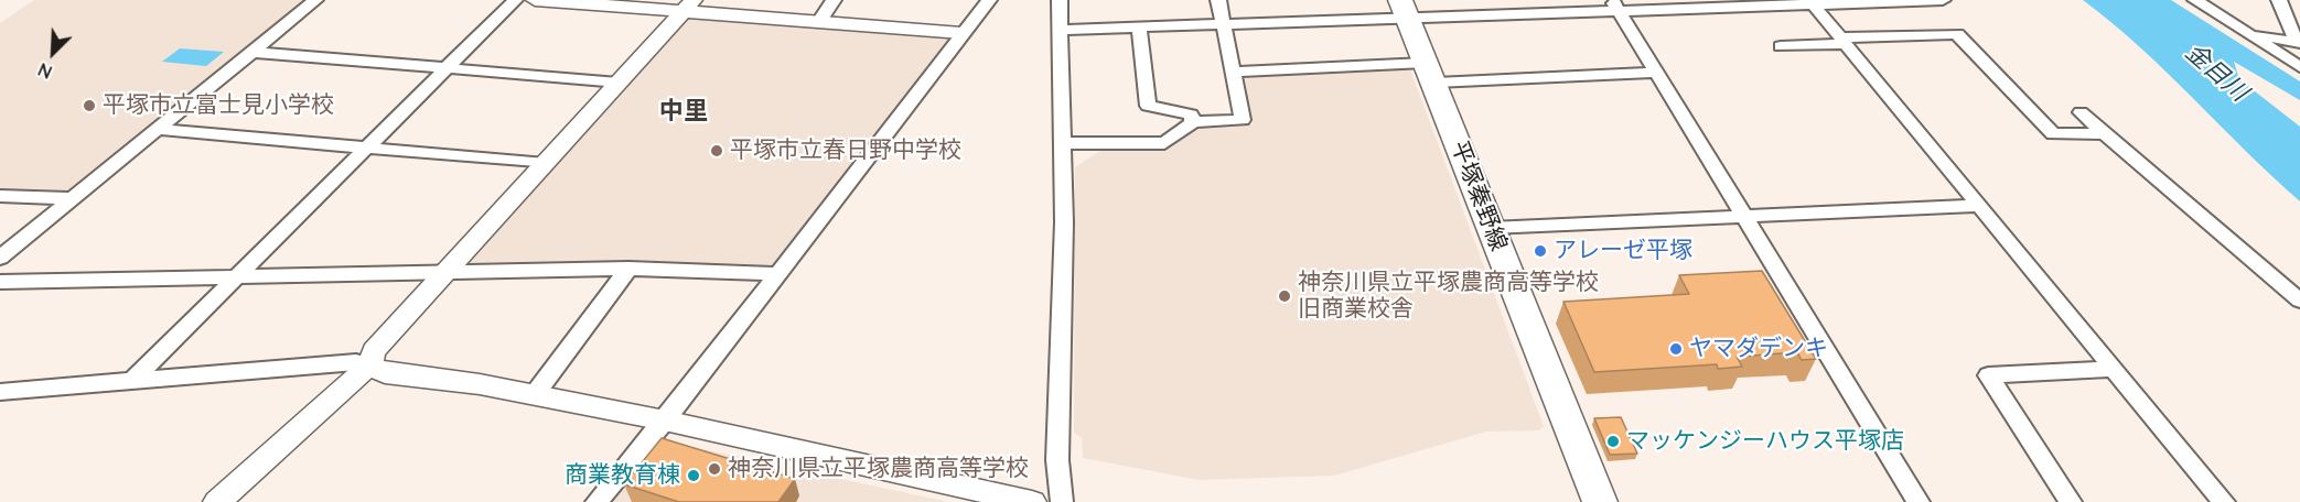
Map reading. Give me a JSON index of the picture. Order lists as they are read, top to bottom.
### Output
{
  "streets": {
    "main road": ["平塚秦野線"]
  },
  "districts": ["中里"],
  "water": ["金目川"],
  "places": [
    "平塚市立富士見小学校",
    "平塚市立春日野中学校",
    "アレーゼ平塚",
    "神奈川県立平塚農商高等学校 旧商業校舎",
    "ヤマダデンキ",
    "マッケンジーハウス平塚店",
    "神奈川県立平塚農商高等学校",
    "商業教育棟"
  ],
  "north": "bottom left"
}
